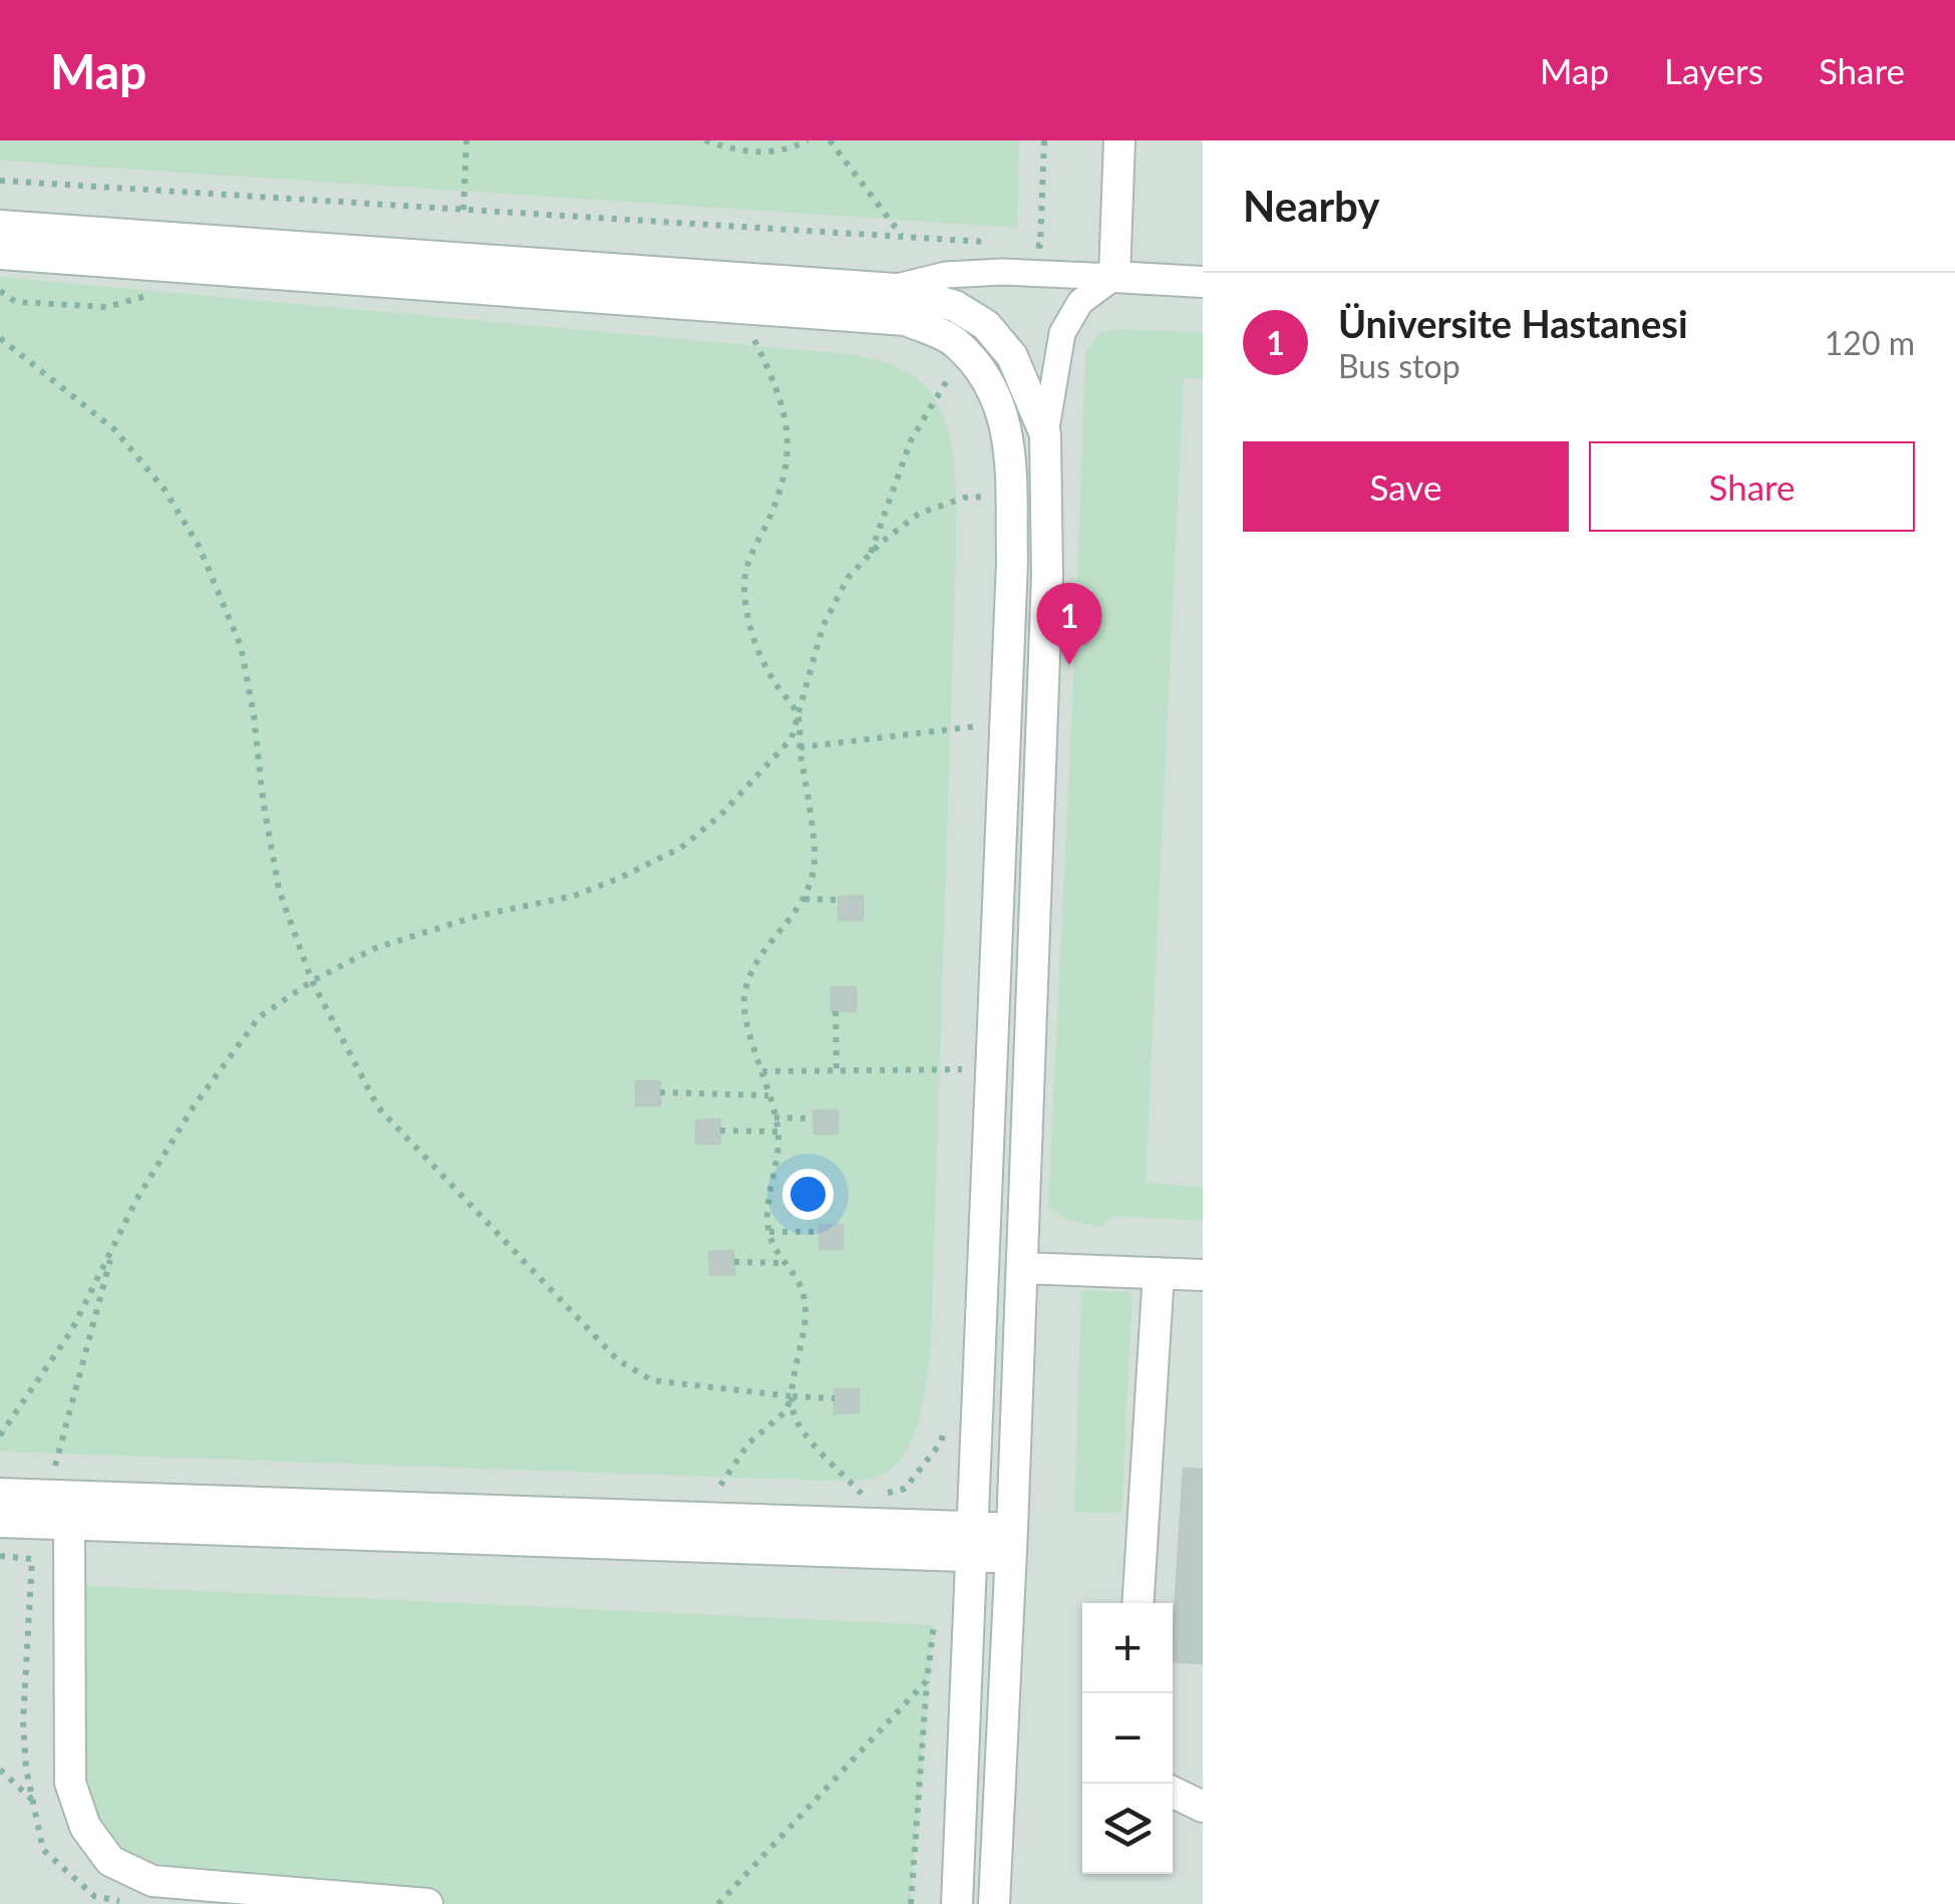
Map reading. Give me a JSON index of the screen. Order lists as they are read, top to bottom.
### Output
{
  "page": {
    "header": "Map",
    "nav": ["Map", "Layers", "Share"],
    "heading": "Nearby",
    "list": [
      {
        "mark": "1",
        "name": "Üniversite Hastanesi",
        "note": "Bus stop",
        "value": "120 m"
      }
    ],
    "buttons": ["Save", "Share"],
    "pins": "1",
    "map_buttons": ["+", "−"]
  }
}
